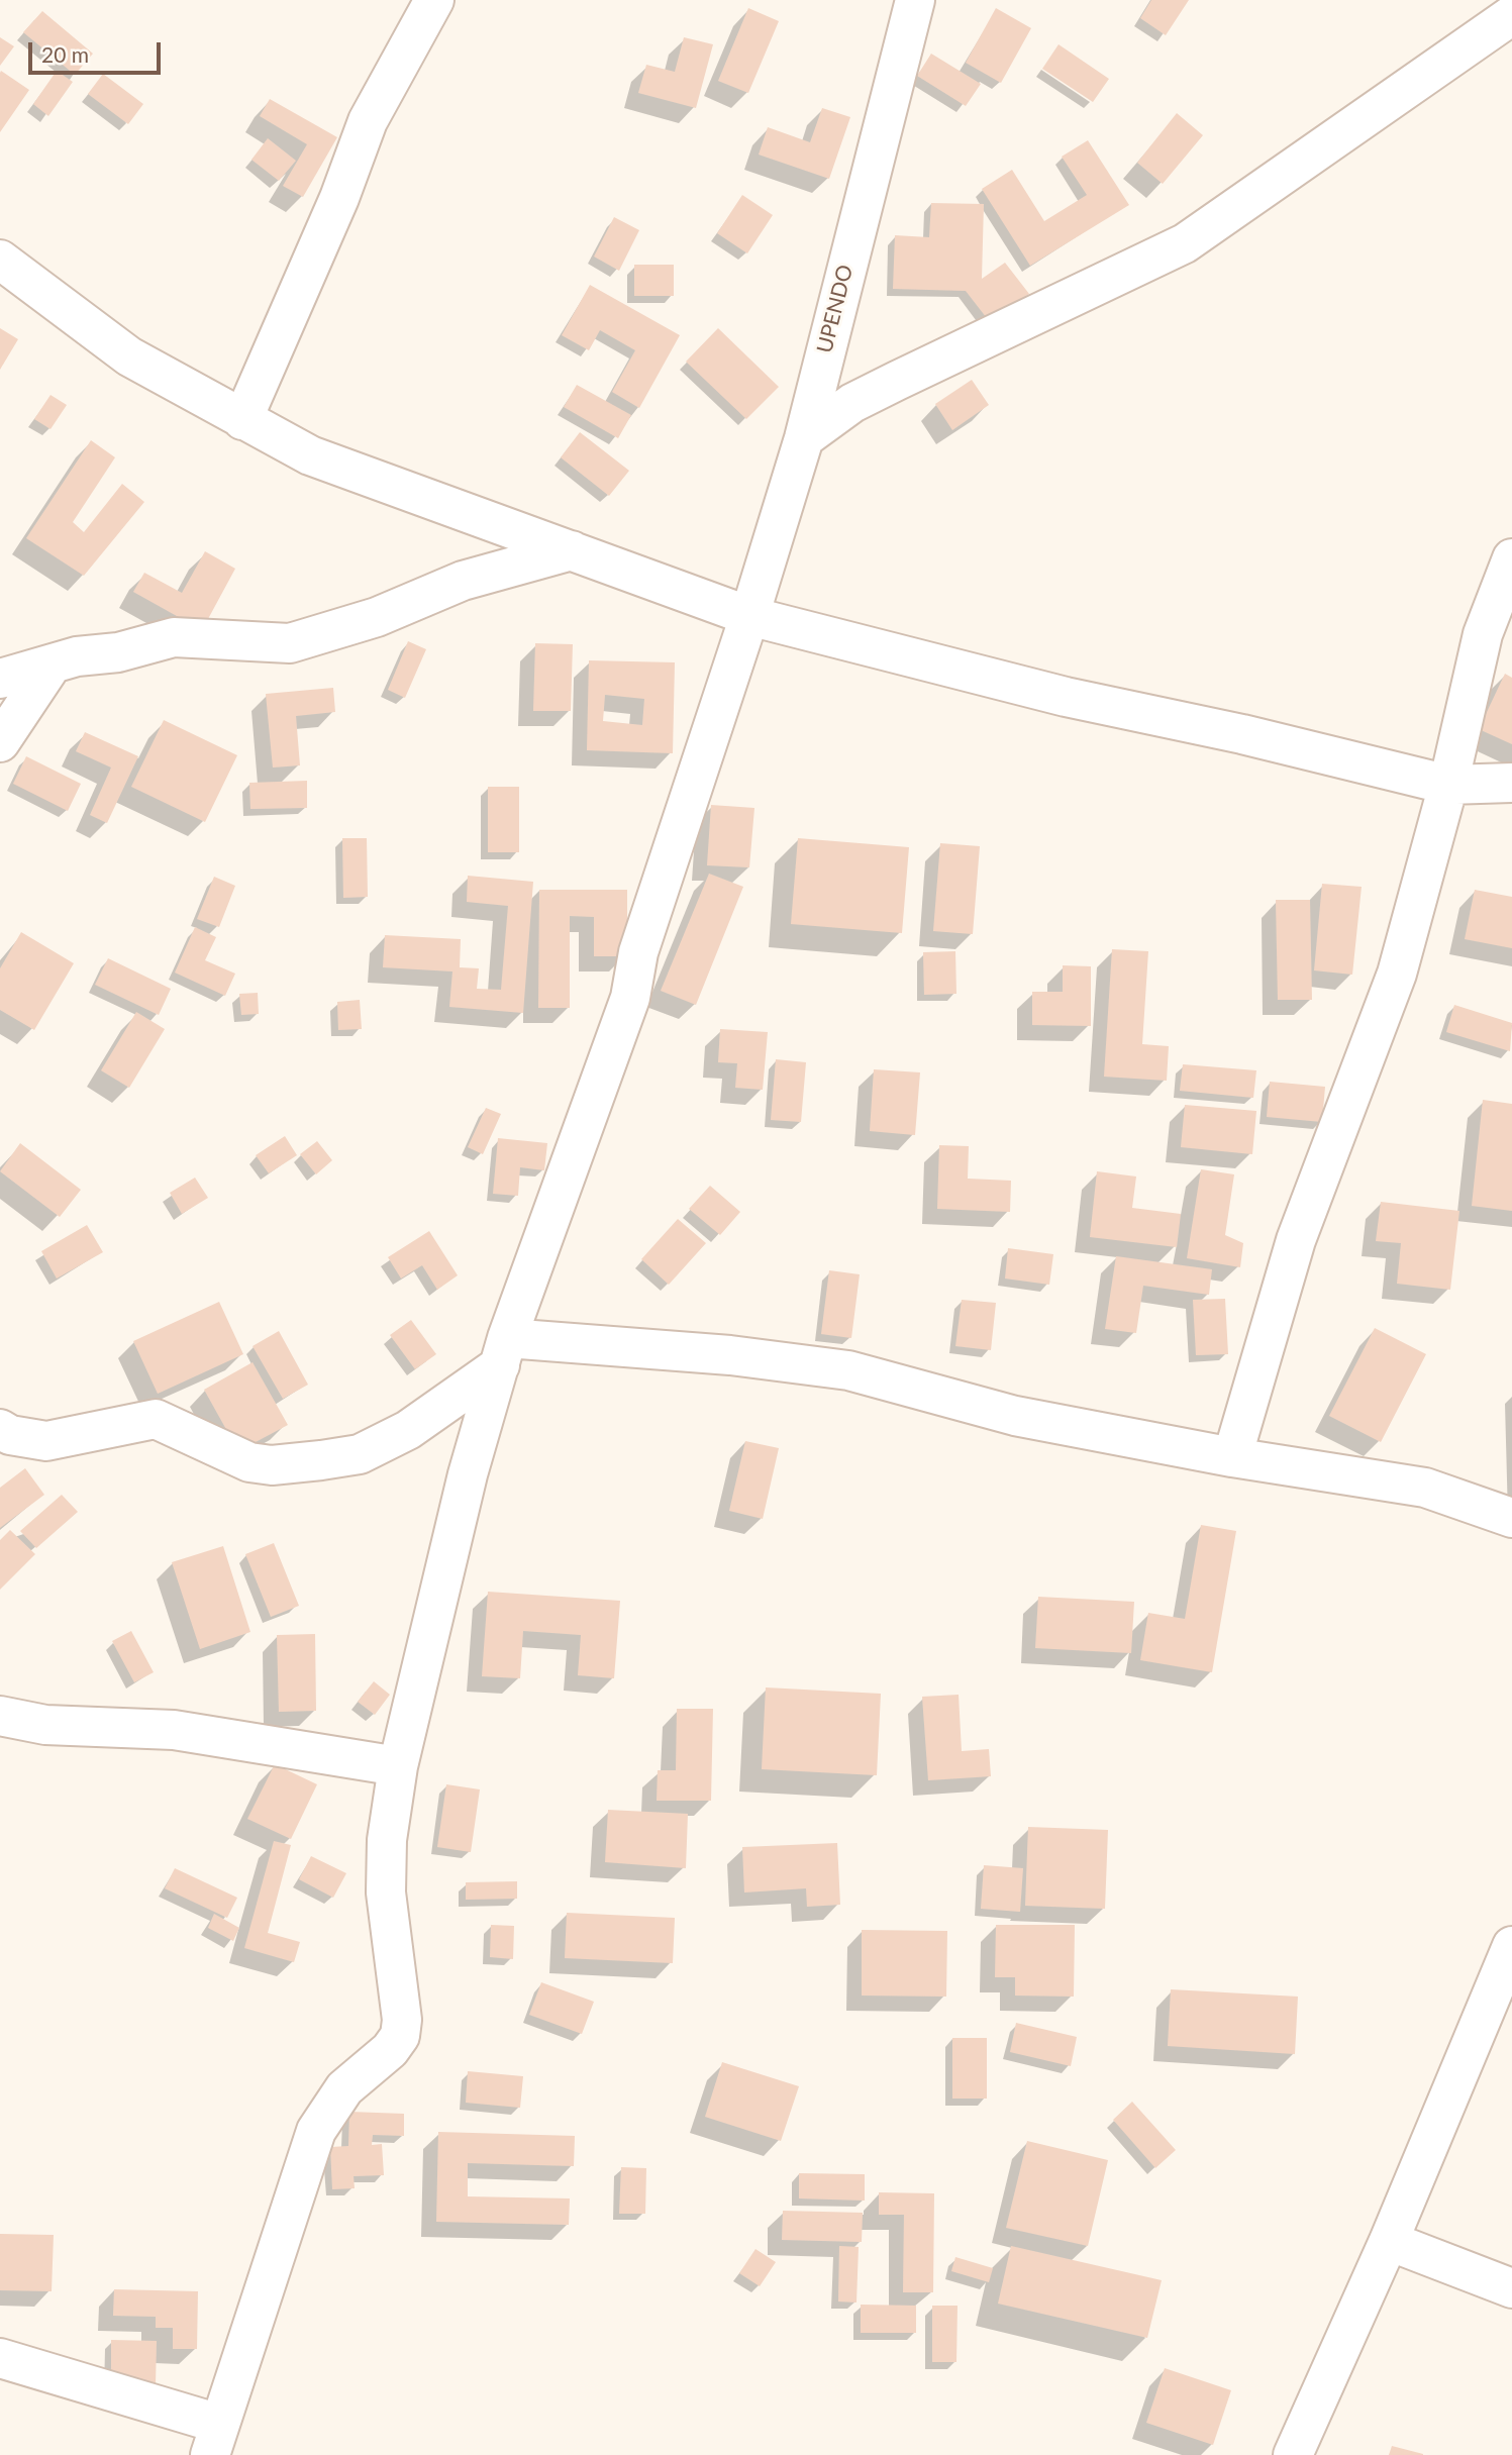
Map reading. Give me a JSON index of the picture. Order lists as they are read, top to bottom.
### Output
{
  "streets": {
    "street": ["UPENDO"]
  },
  "scale_bar": "20 m"
}
